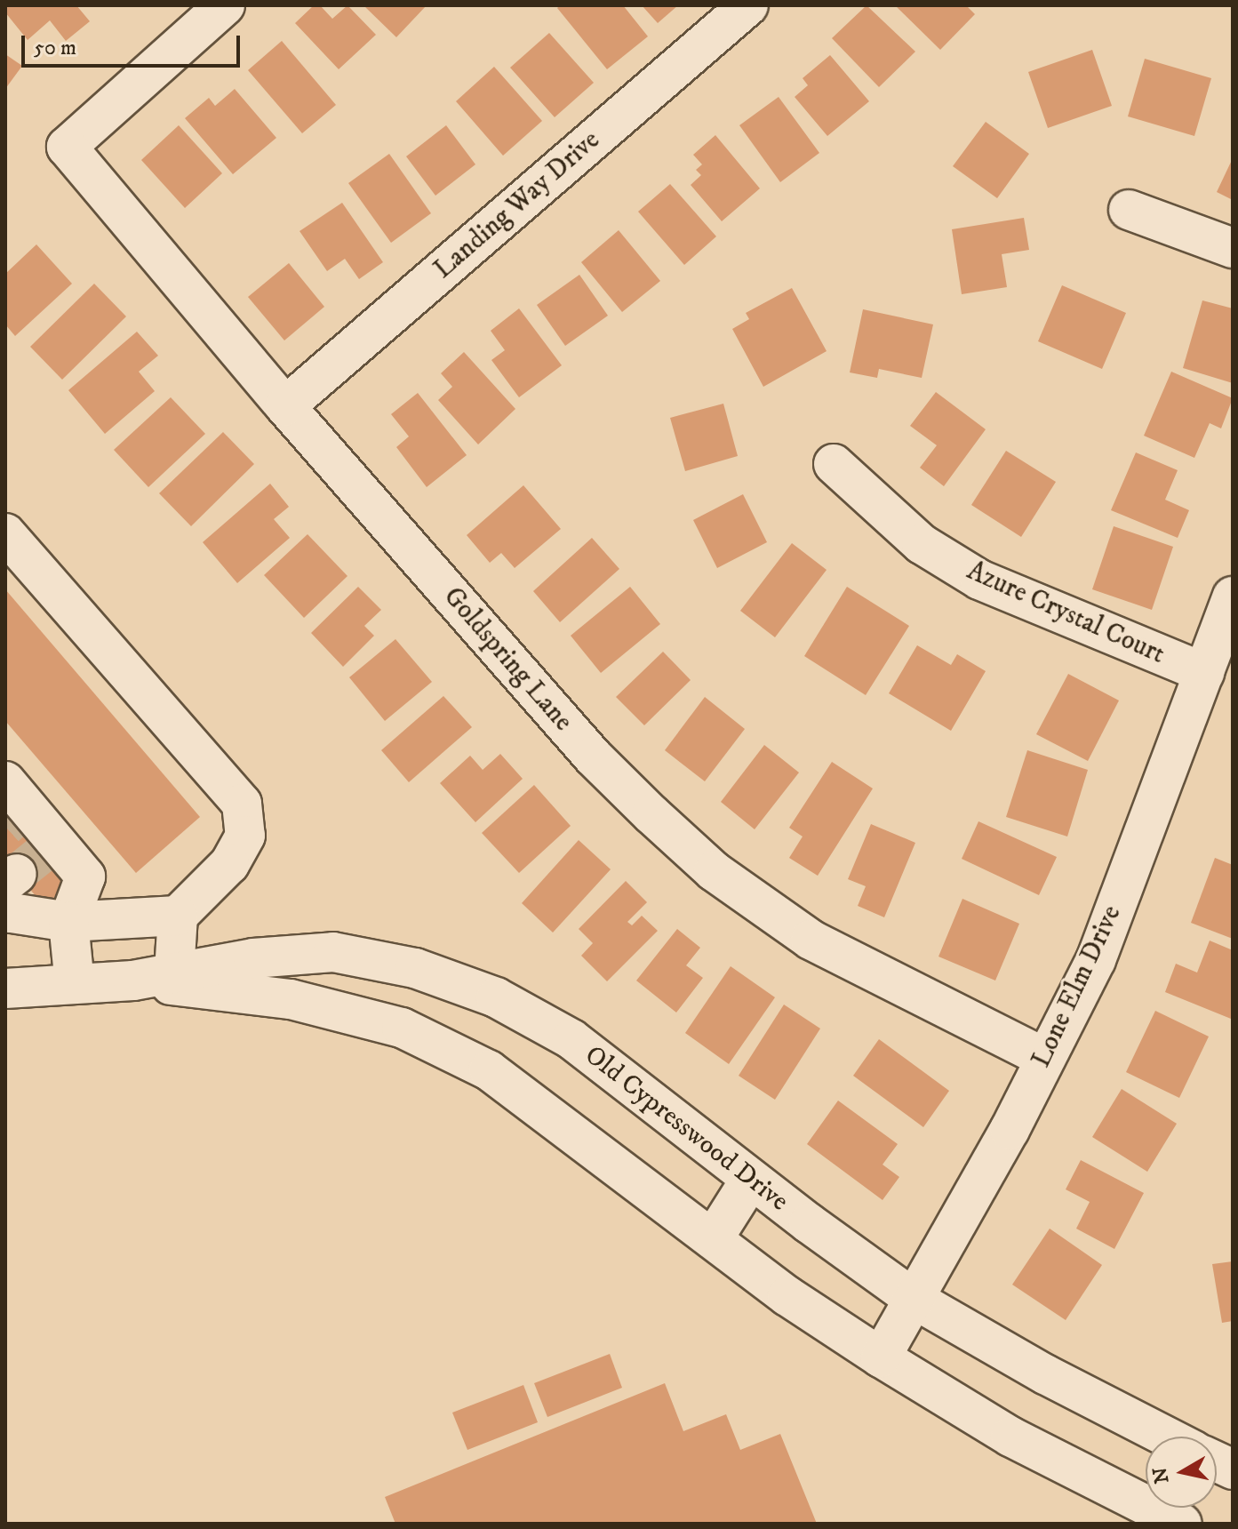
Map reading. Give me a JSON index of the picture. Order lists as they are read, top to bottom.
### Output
{
  "streets": {
    "street": [
      "Landing Way Drive",
      "Azure Crystal Court",
      "Goldspring Lane",
      "Lone Elm Drive",
      "Old Cypresswood Drive"
    ]
  },
  "crossings": [
    ["Landing Way Drive", "Goldspring Lane"],
    ["Azure Crystal Court", "Lone Elm Drive"],
    ["Goldspring Lane", "Lone Elm Drive"],
    ["Lone Elm Drive", "Old Cypresswood Drive"]
  ],
  "scale_bar": "50 m",
  "north": "left"
}
